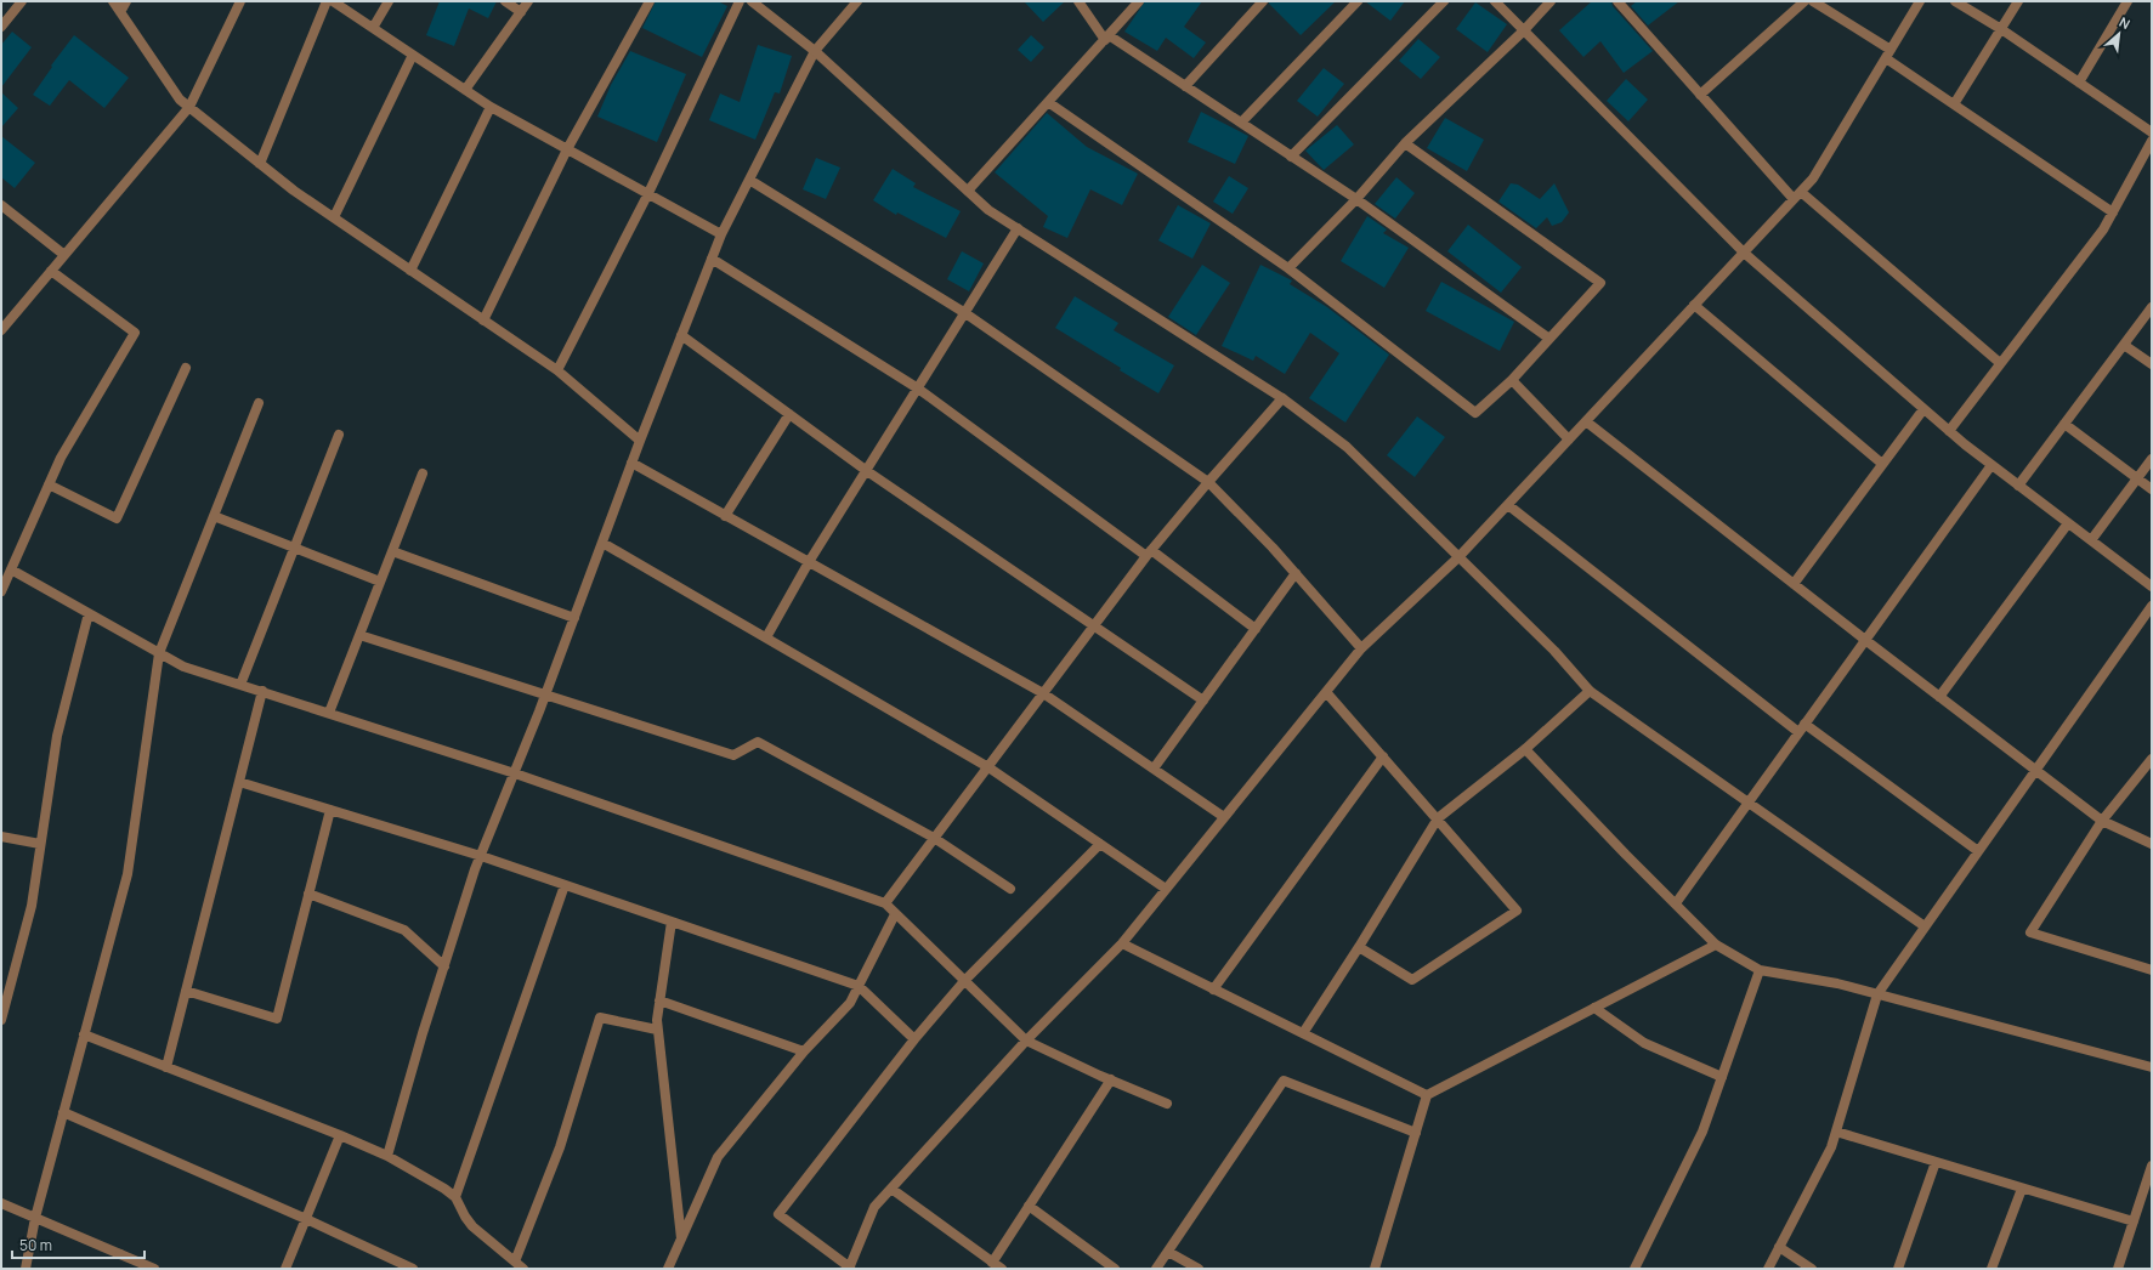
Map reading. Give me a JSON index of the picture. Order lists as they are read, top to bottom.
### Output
{
  "scale_bar": "50 m",
  "north": "top right"
}
